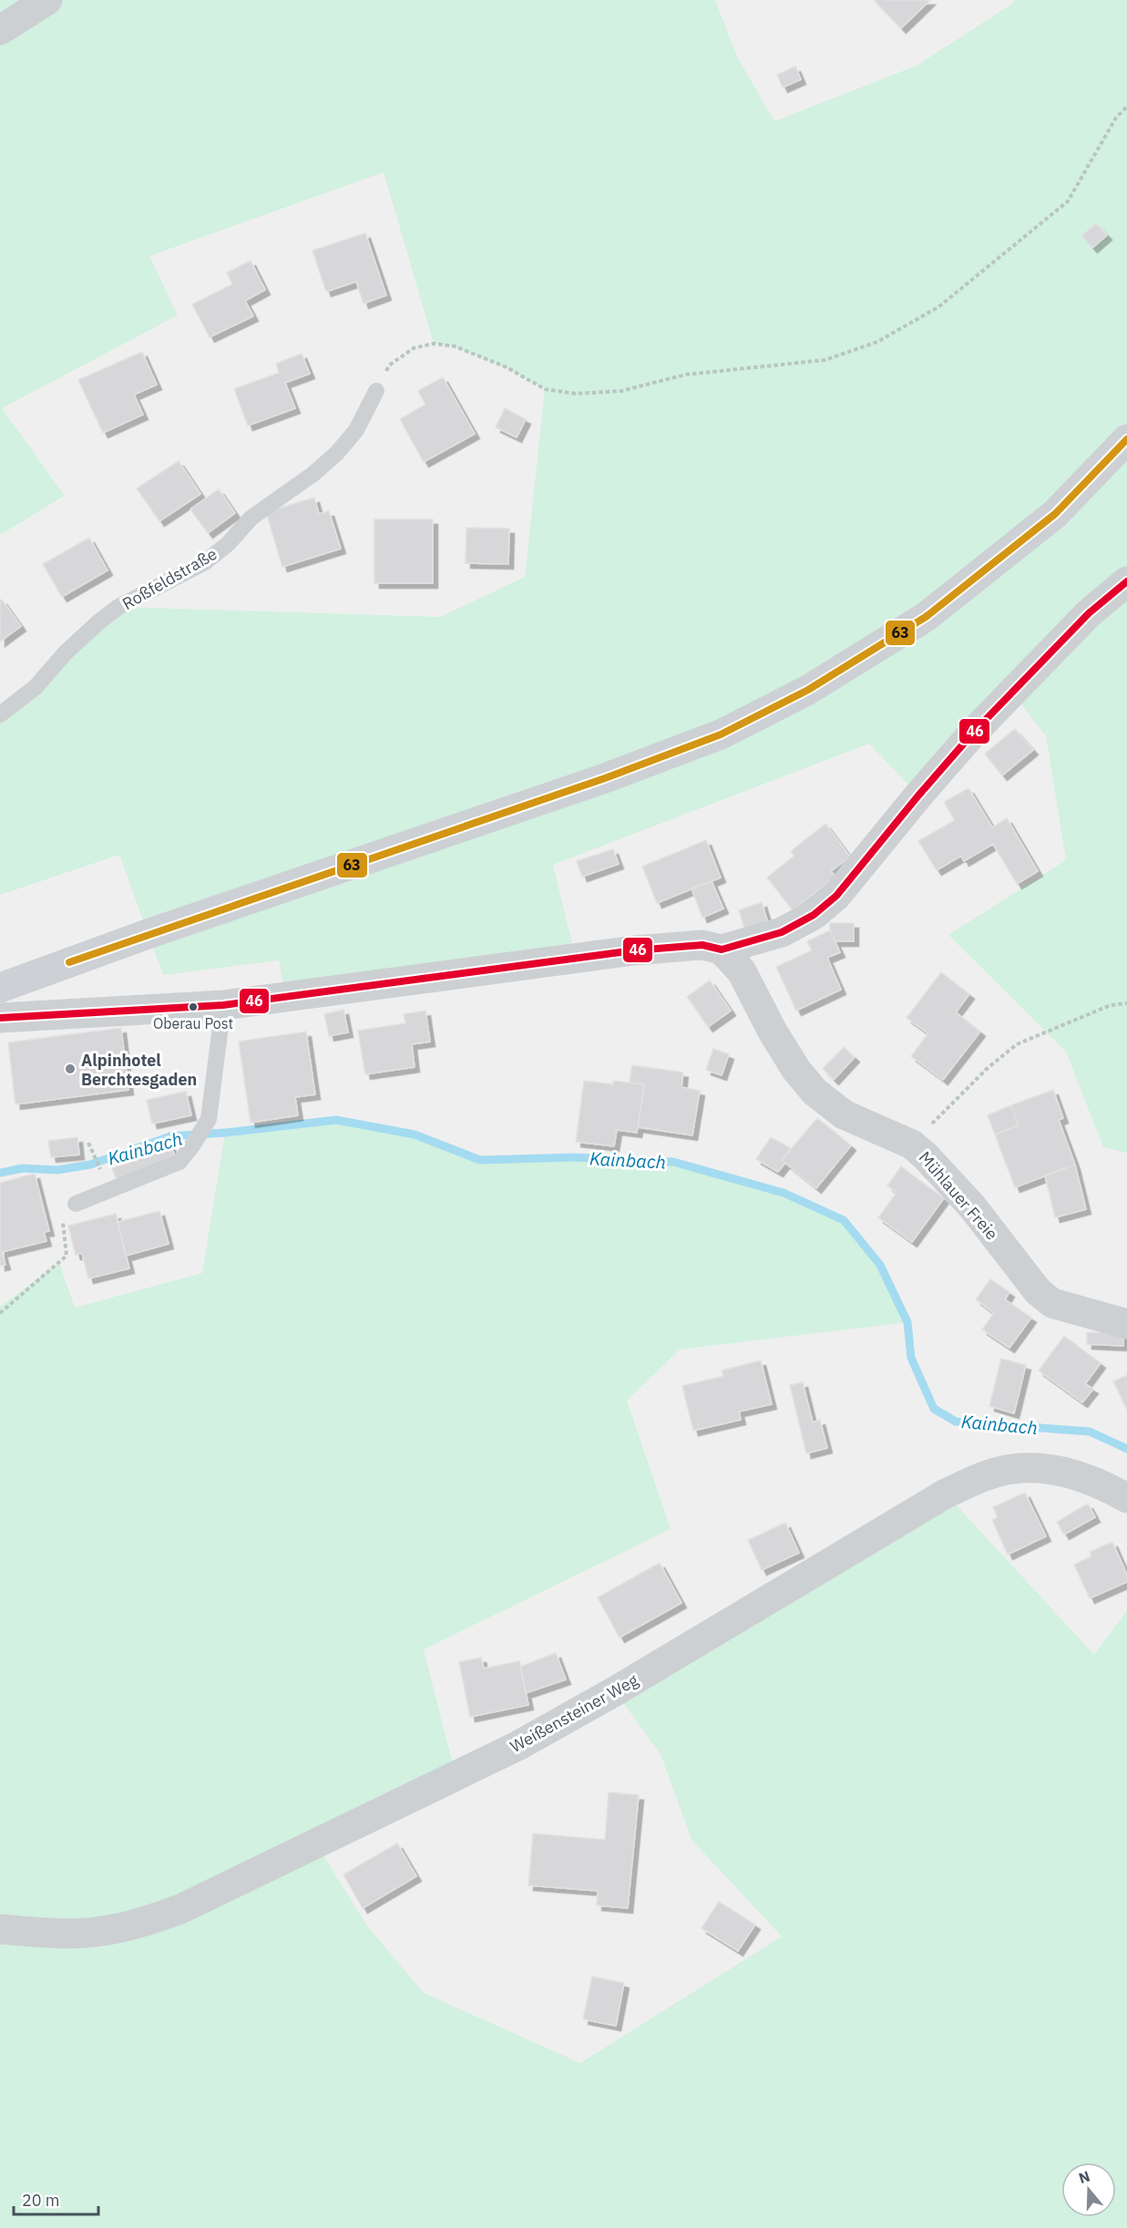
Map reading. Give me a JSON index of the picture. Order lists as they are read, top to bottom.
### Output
{
  "streets": {
    "street": ["Mühlauer Freie", "Weißensteiner Weg"],
    "lane": ["Roßfeldstraße"]
  },
  "water": ["Kainbach"],
  "places": ["Oberau Post", "Alpinhotel Berchtesgaden"],
  "lines": ["transit line 63", "transit line 46"],
  "scale_bar": "20 m",
  "north": "top"
}
